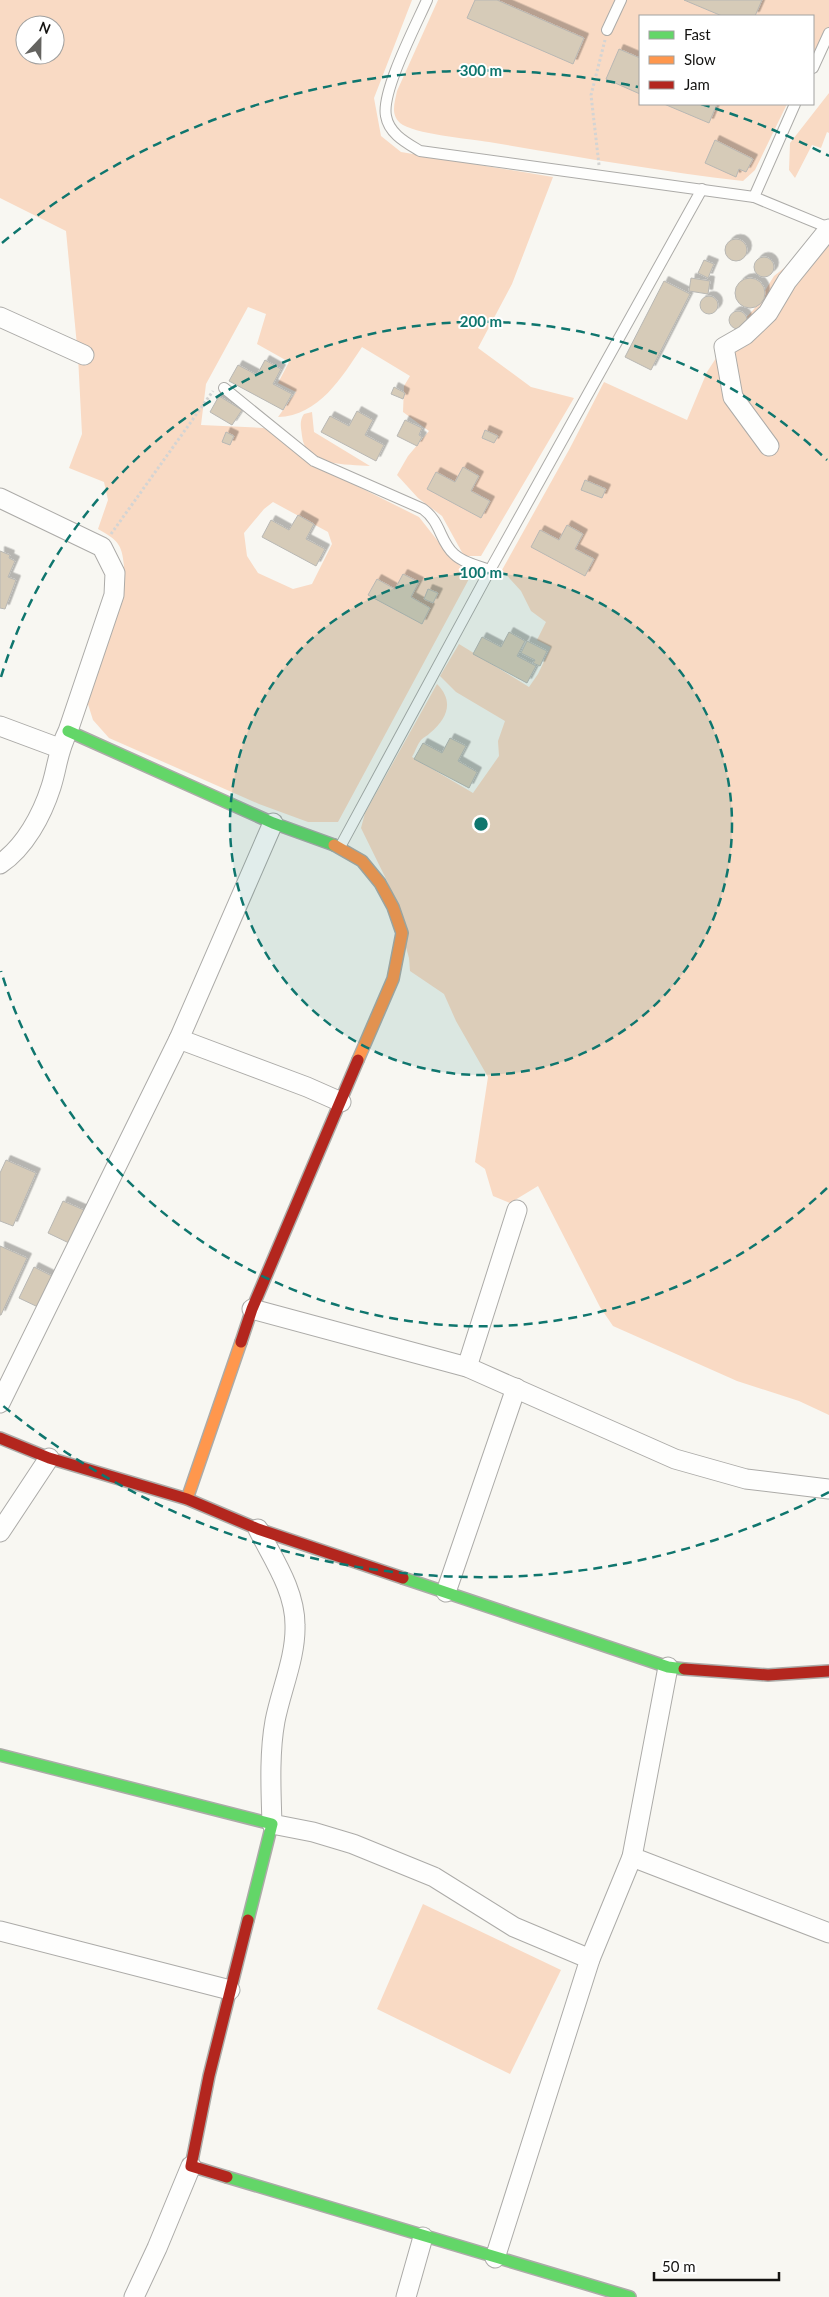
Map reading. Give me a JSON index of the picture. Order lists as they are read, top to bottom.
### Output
{
  "legend": ["Fast", "Slow", "Jam"],
  "scale_bar": "50 m",
  "north": "top",
  "rings": ["300 m", "200 m", "100 m"]
}
